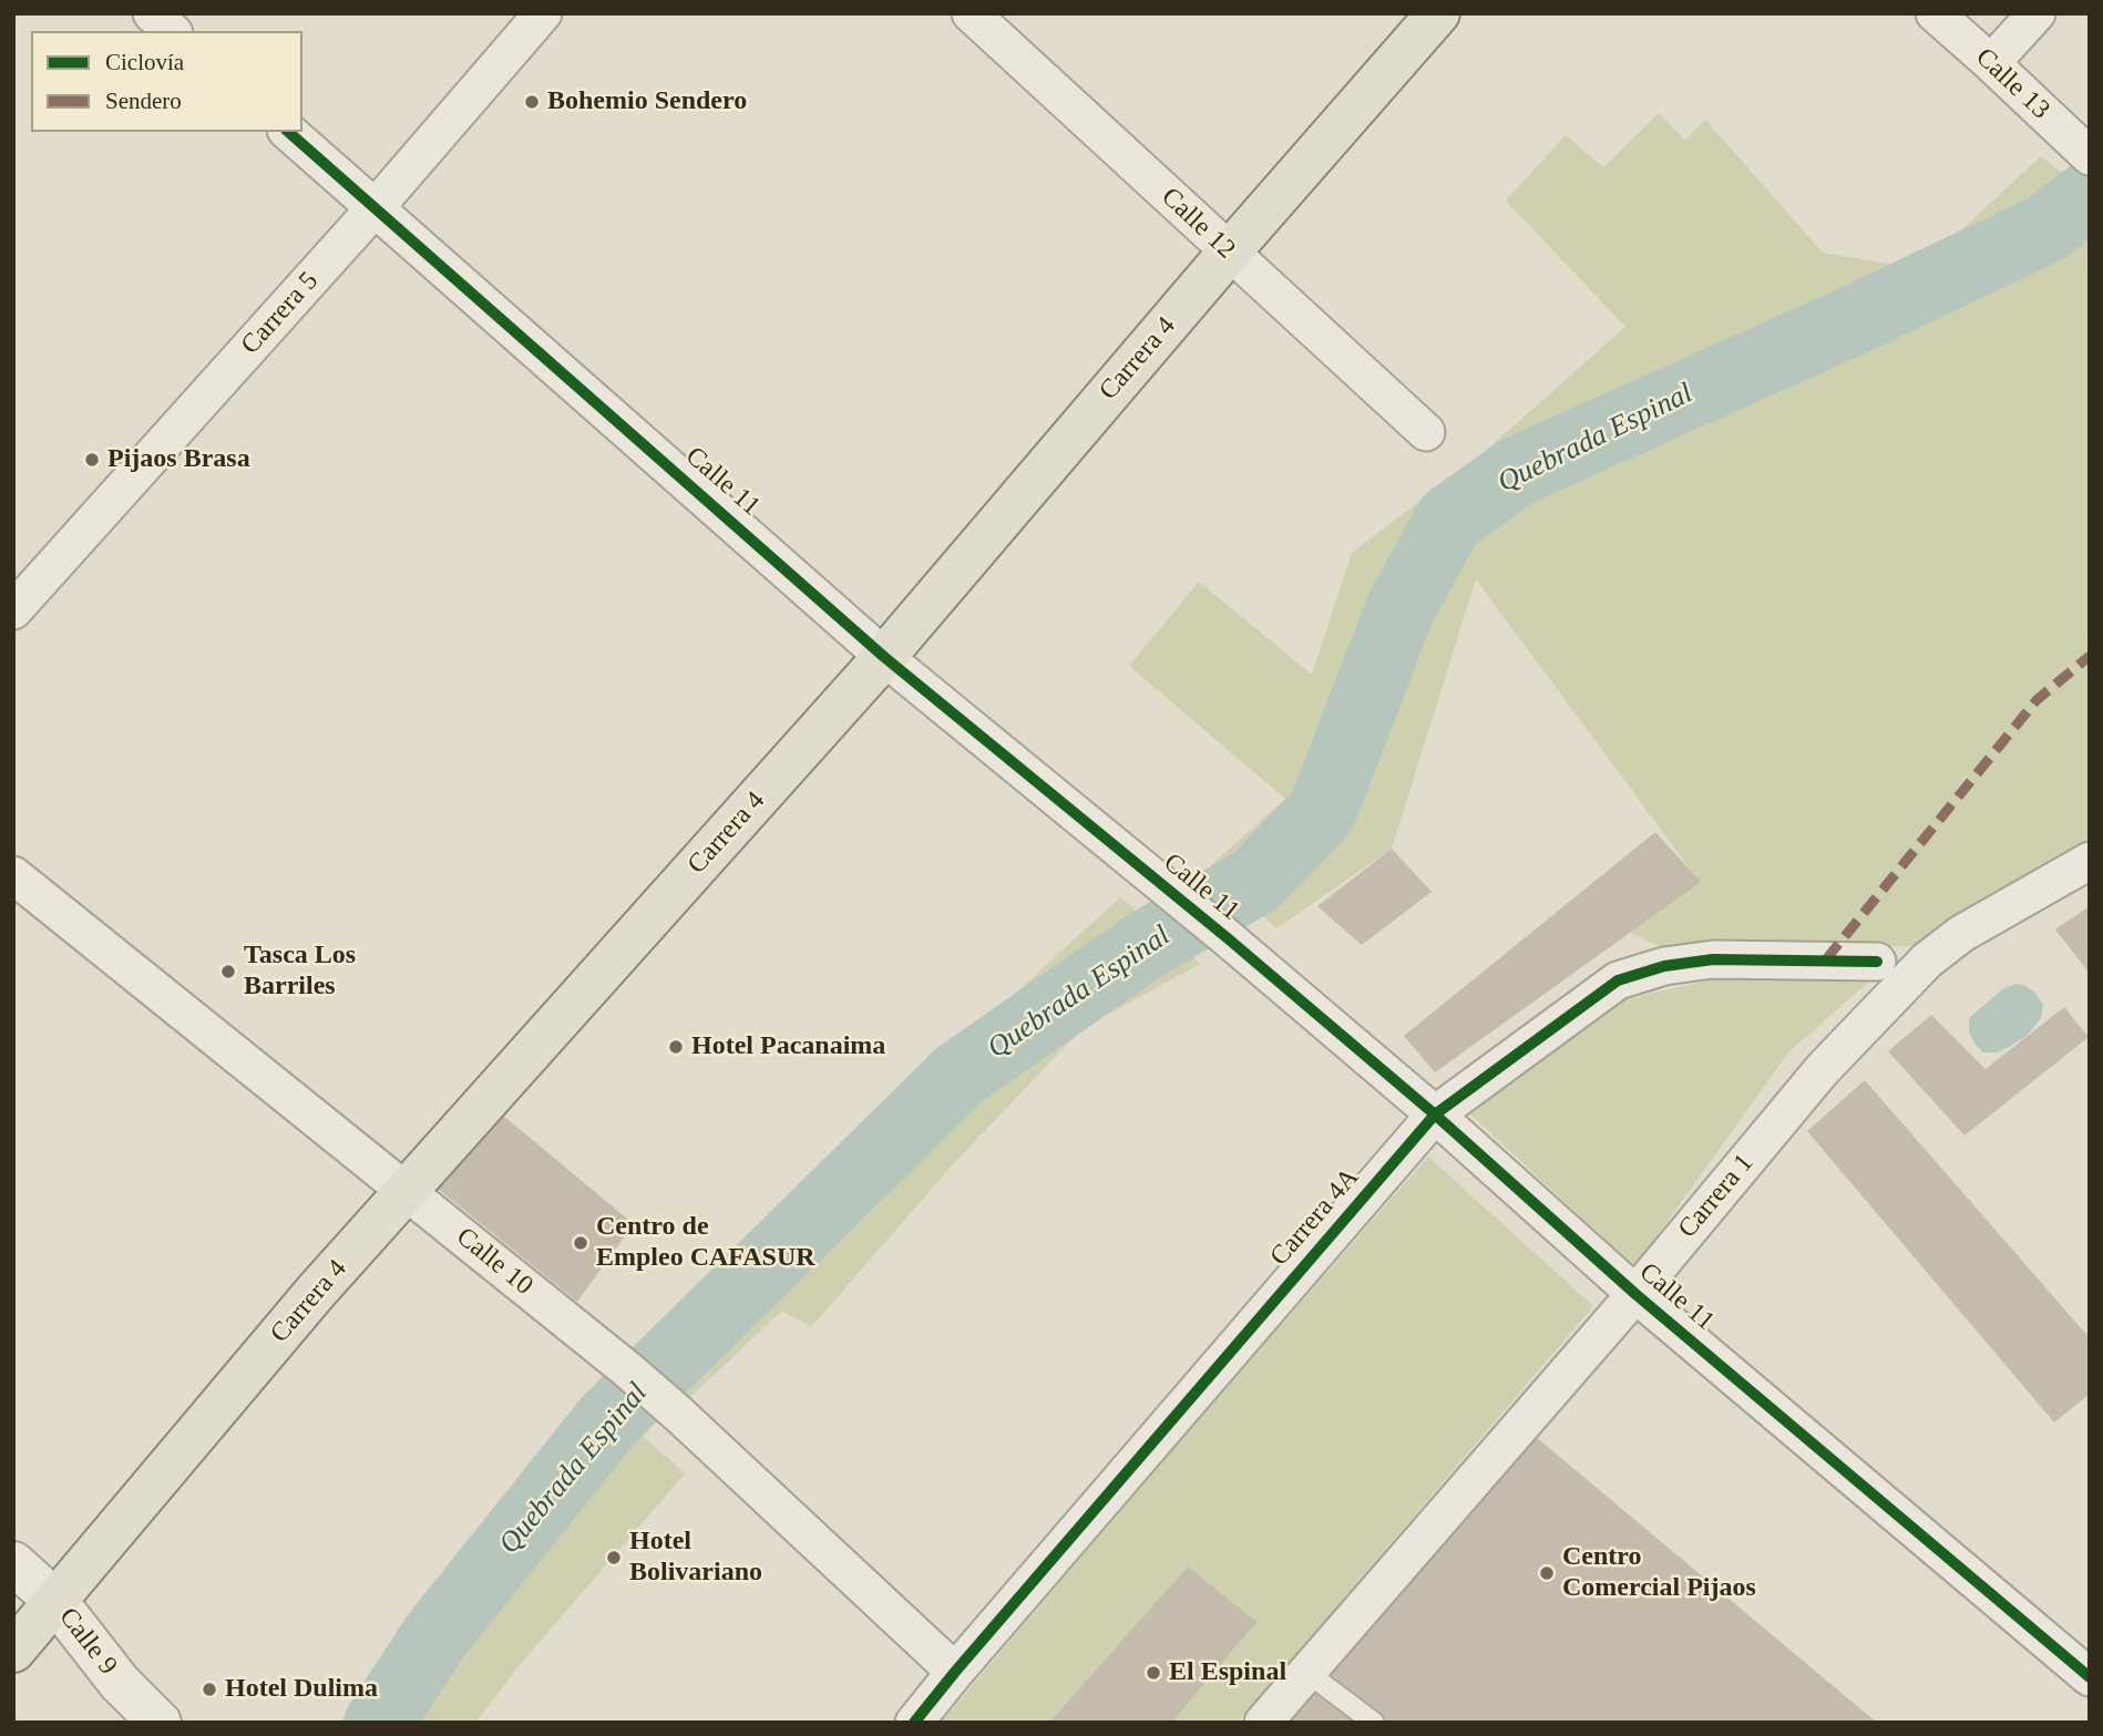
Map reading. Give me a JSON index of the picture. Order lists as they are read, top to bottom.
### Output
{
  "streets": {
    "main road": ["Carrera 4"],
    "street": [
      "Calle 13",
      "Calle 12",
      "Carrera 5",
      "Calle 11",
      "Carrera 1",
      "Carrera 4A",
      "Calle 10",
      "Calle 9"
    ]
  },
  "crossings": [
    ["Calle 12", "Carrera 4"],
    ["Carrera 5", "Calle 11"],
    ["Carrera 4", "Calle 11"],
    ["Carrera 4", "Calle 10"],
    ["Carrera 4", "Calle 9"],
    ["Calle 11", "Carrera 1"],
    ["Calle 11", "Carrera 4A"],
    ["Carrera 4A", "Calle 10"]
  ],
  "water": ["Quebrada Espinal"],
  "places": [
    "Bohemio Sendero",
    "Pijaos Brasa",
    "Tasca Los Barriles",
    "Hotel Pacanaima",
    "Centro de Empleo CAFASUR",
    "Hotel Bolivariano",
    "Centro Comercial Pijaos",
    "El Espinal",
    "Hotel Dulima"
  ],
  "legend": ["Ciclovía", "Sendero"]
}
